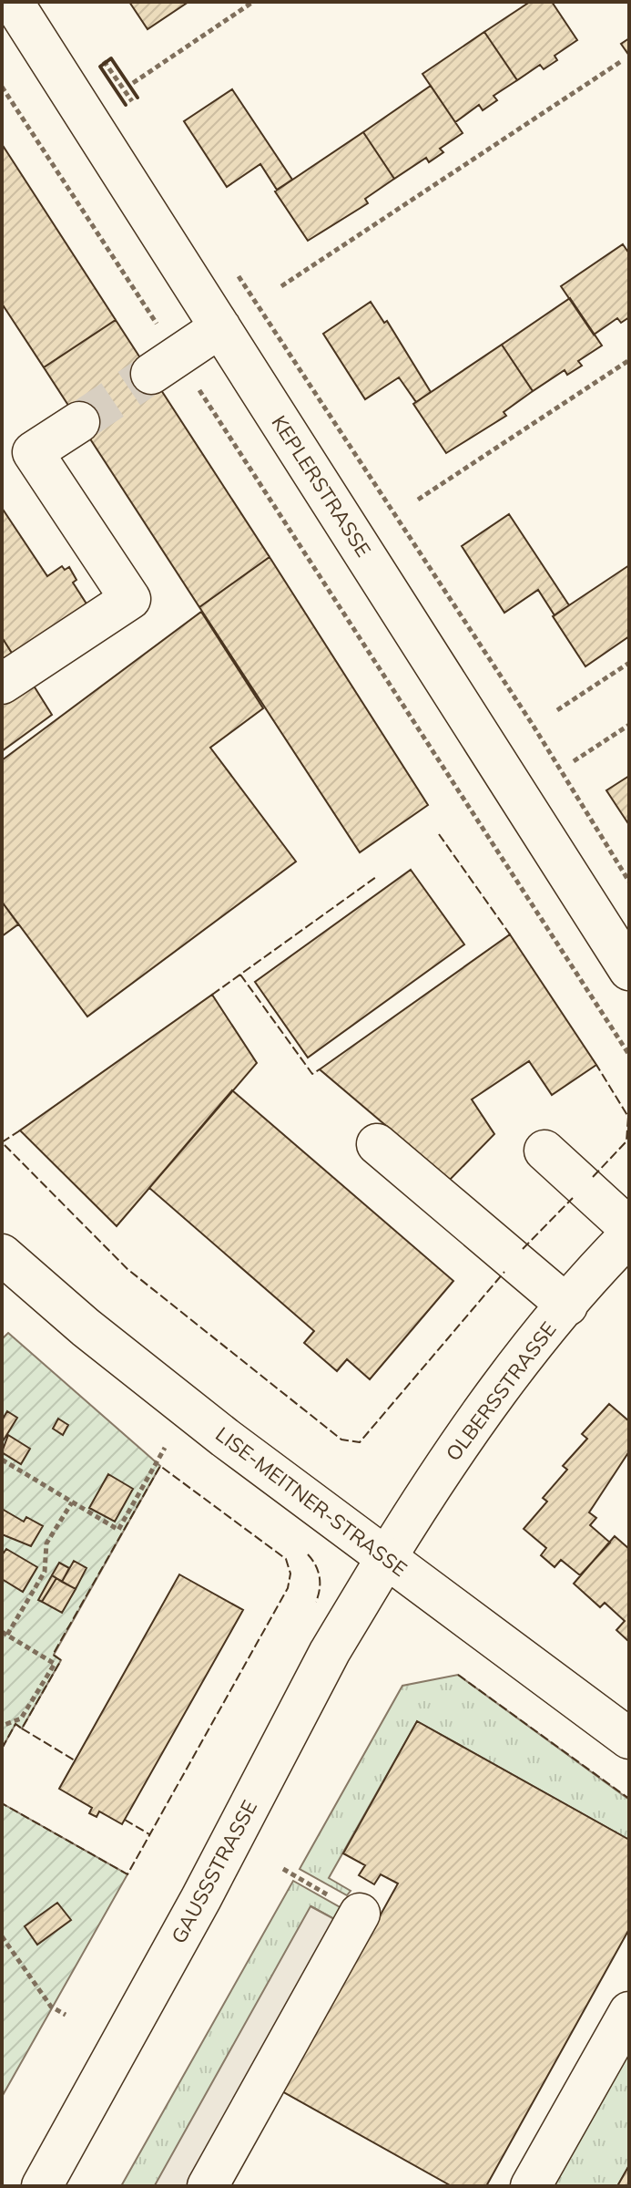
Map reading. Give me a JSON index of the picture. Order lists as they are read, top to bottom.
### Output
{
  "streets": {
    "street": [
      "KEPLERSTRASSE",
      "OLBERSSTRASSE",
      "LISE-MEITNER-STRASSE",
      "GAUSSSTRASSE"
    ]
  },
  "crossings": [
    ["OLBERSSTRASSE", "LISE-MEITNER-STRASSE"],
    ["OLBERSSTRASSE", "GAUSSSTRASSE"],
    ["LISE-MEITNER-STRASSE", "GAUSSSTRASSE"]
  ]
}
